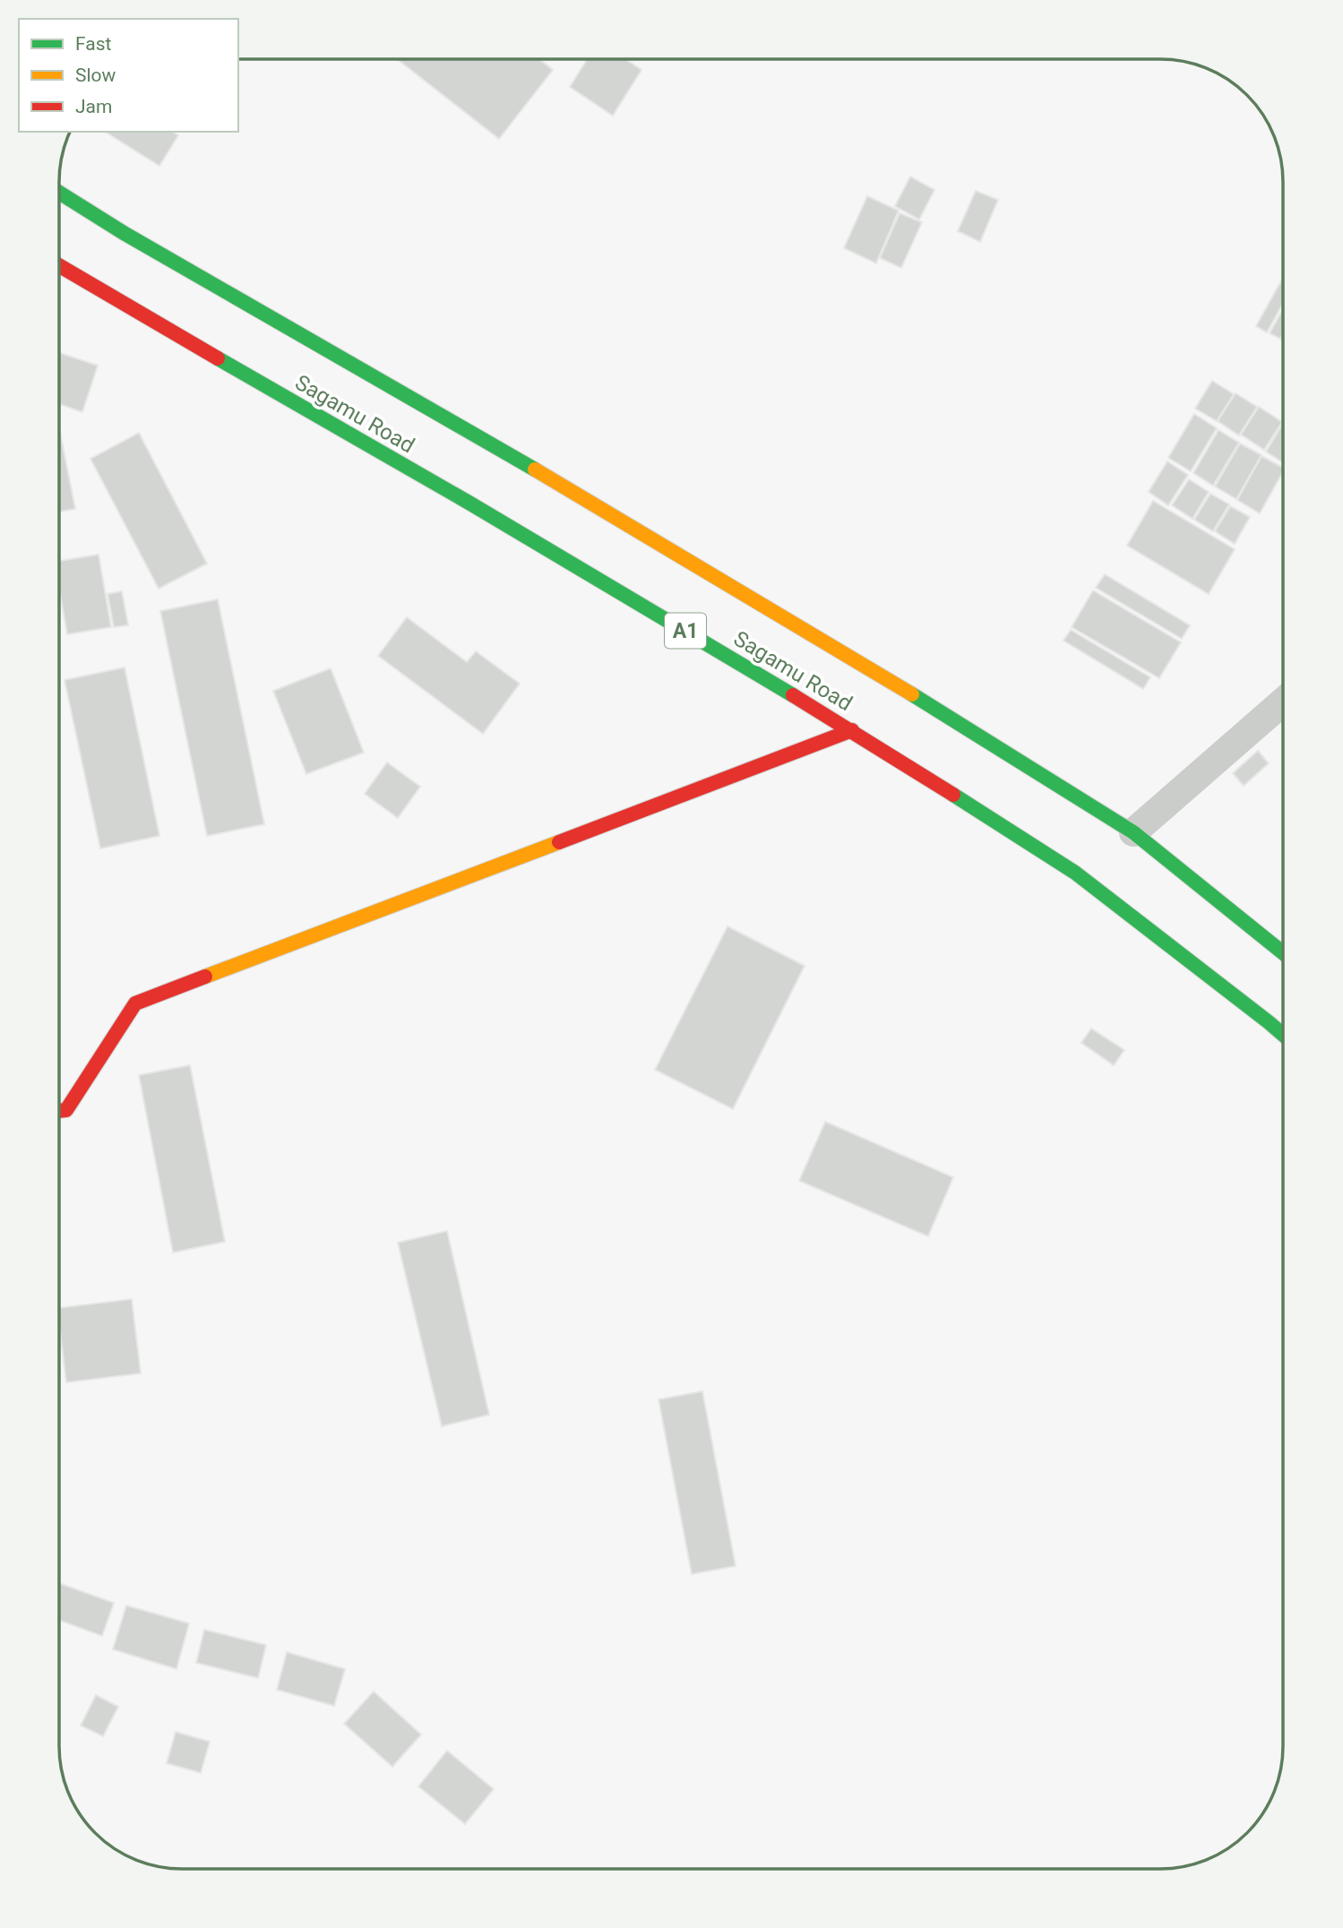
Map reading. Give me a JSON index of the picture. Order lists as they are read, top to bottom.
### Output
{
  "streets": {
    "main road": ["Sagamu Road", "A1"]
  },
  "legend": ["Fast", "Slow", "Jam"]
}
